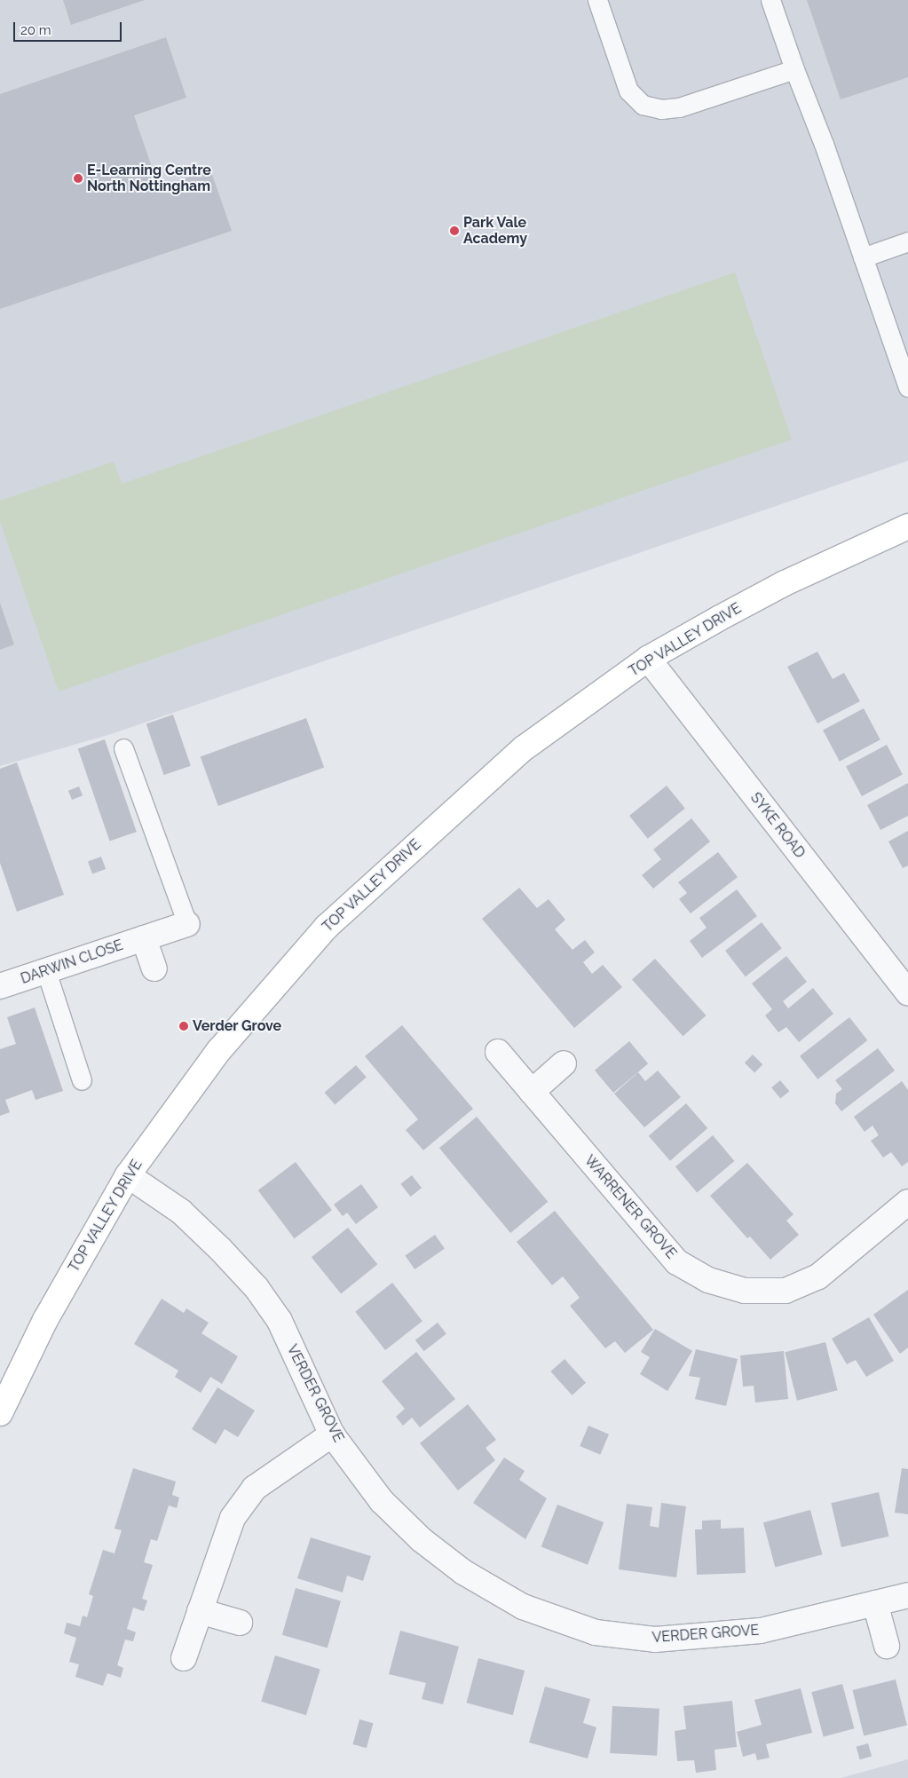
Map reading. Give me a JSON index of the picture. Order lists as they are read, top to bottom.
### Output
{
  "streets": {
    "street": [
      "TOP VALLEY DRIVE",
      "SYKE ROAD",
      "DARWIN CLOSE",
      "WARRENER GROVE",
      "VERDER GROVE"
    ]
  },
  "crossings": [
    ["TOP VALLEY DRIVE", "SYKE ROAD"],
    ["TOP VALLEY DRIVE", "VERDER GROVE"]
  ],
  "places": ["E-Learning Centre North Nottingham", "Park Vale Academy", "Verder Grove"],
  "scale_bar": "20 m"
}
